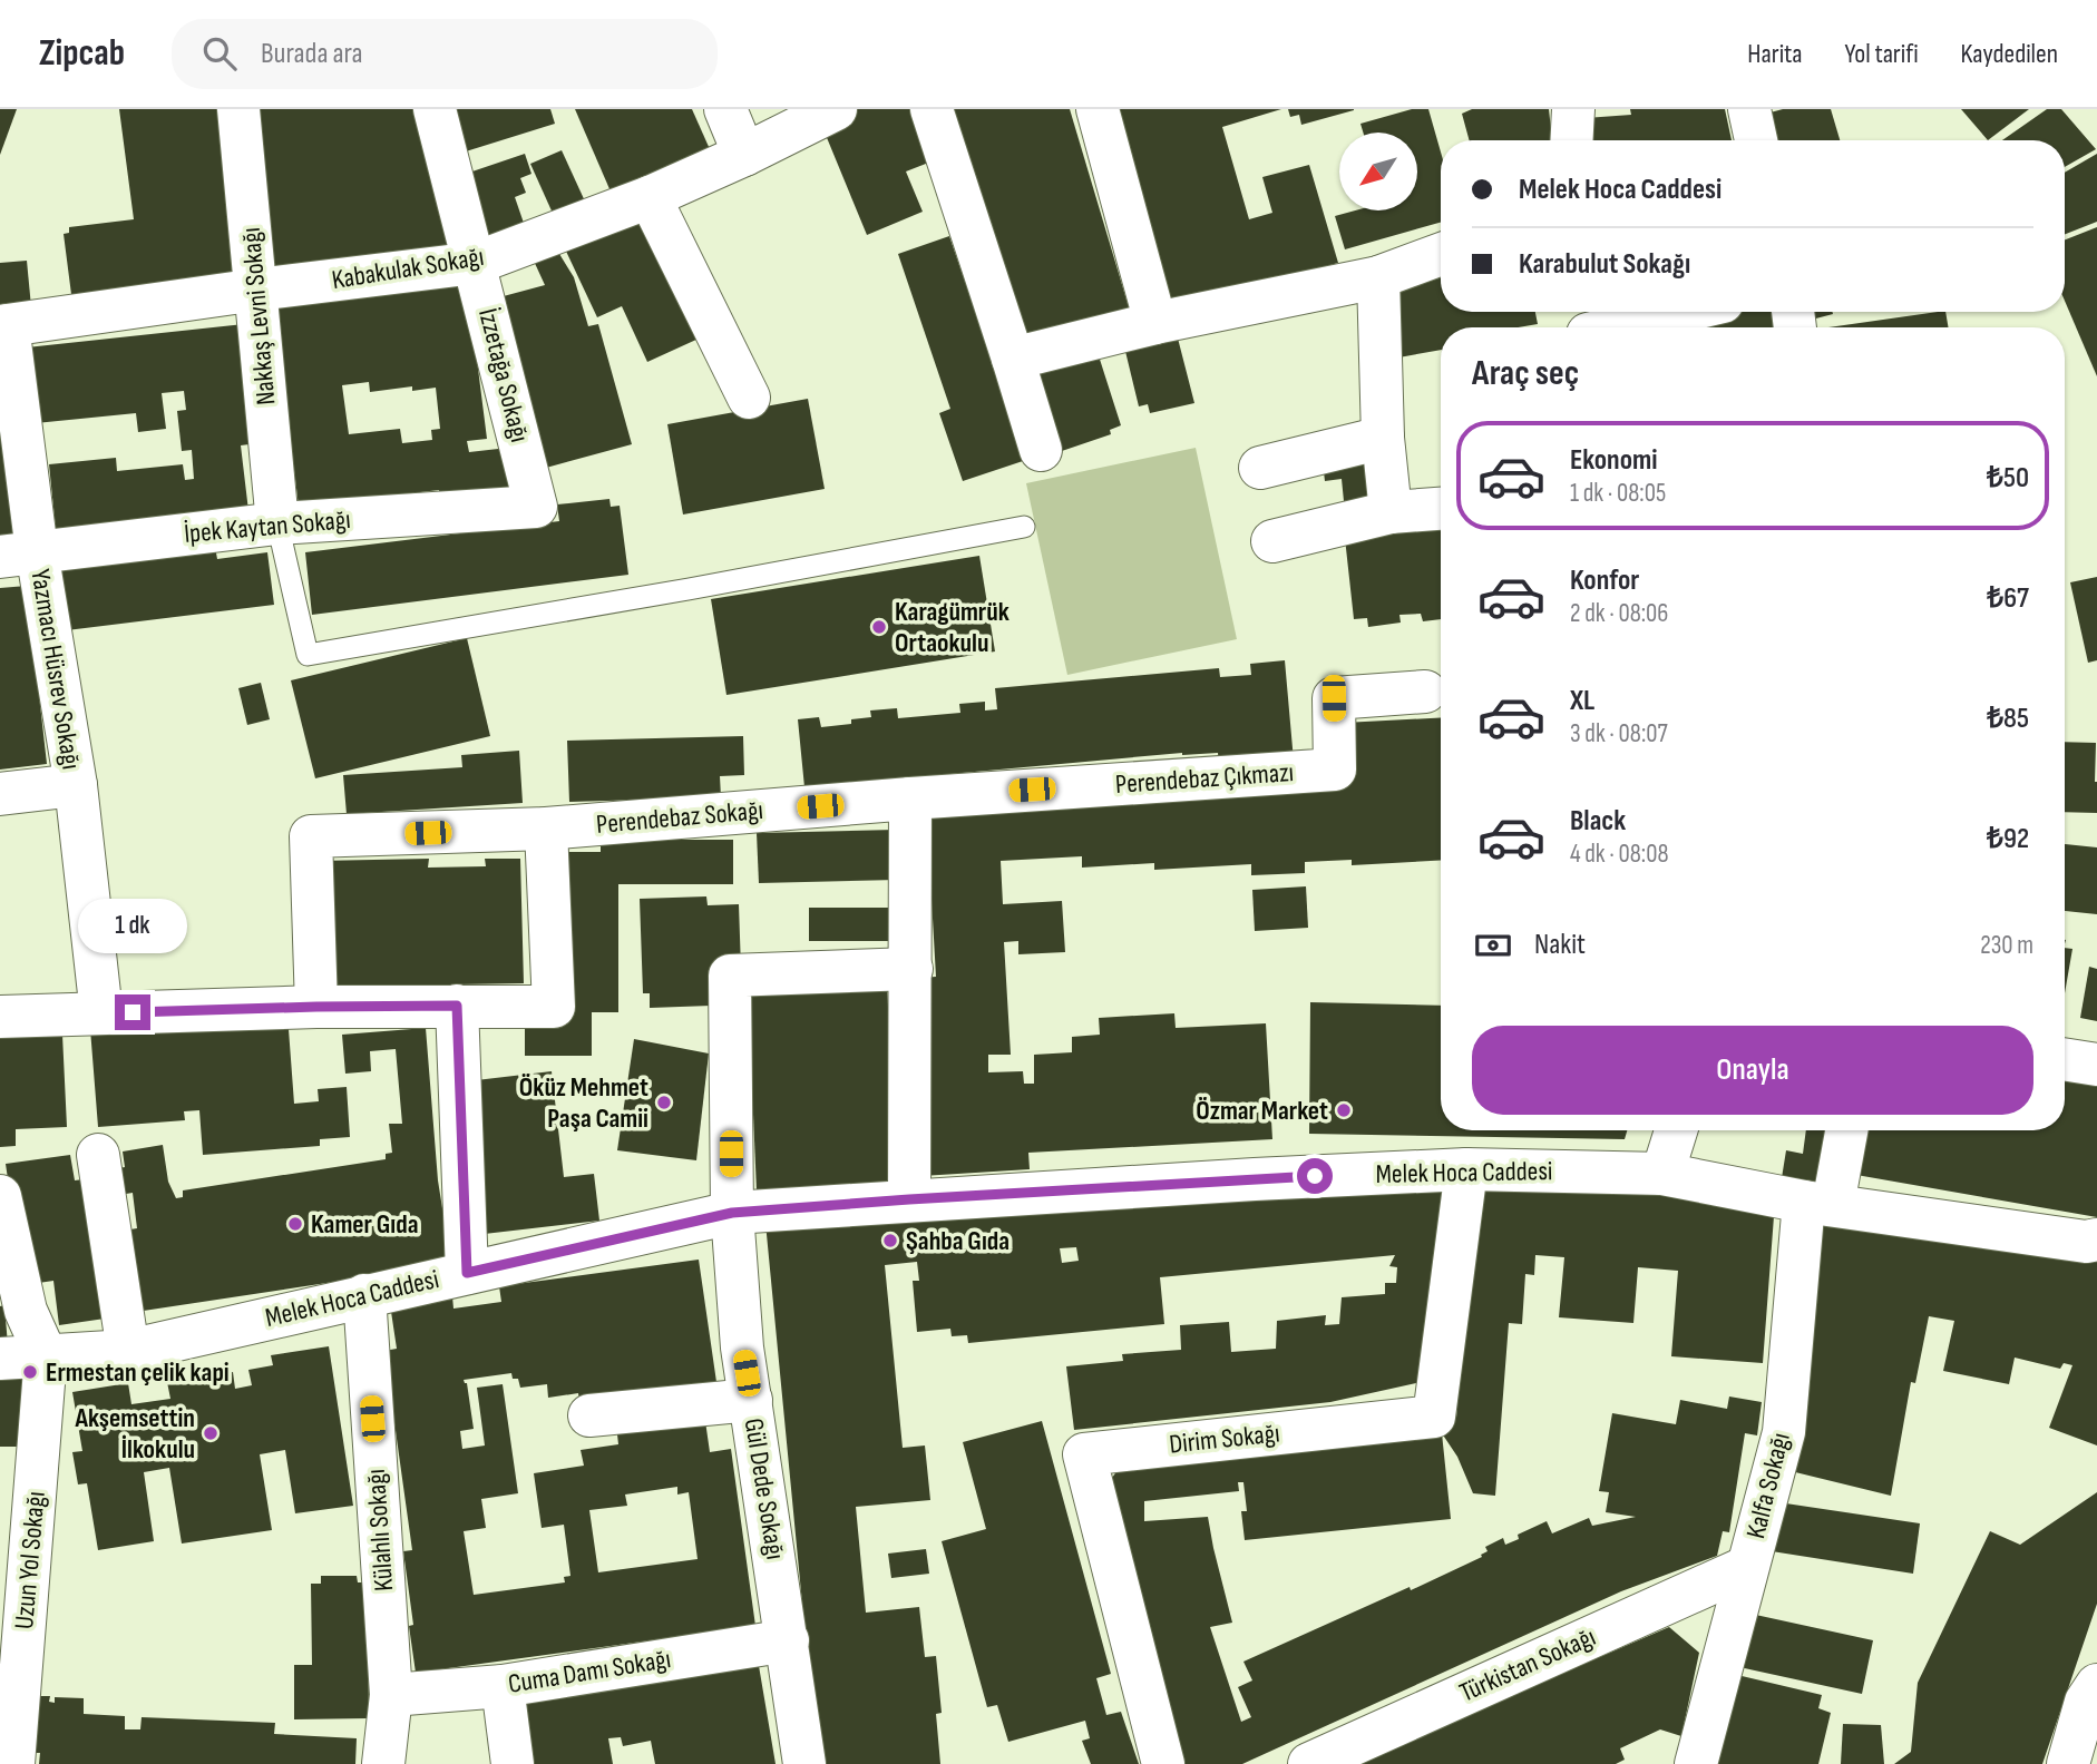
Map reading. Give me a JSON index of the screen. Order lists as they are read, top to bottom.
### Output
{
  "streets": {
    "street": [
      "Kabakulak Sokağı",
      "Nakkaş Levni Sokağı",
      "İzzetağa Sokağı",
      "İpek Kaytan Sokağı",
      "Yazmacı Hüsrev Sokağı",
      "Perendebaz Çıkmazı",
      "Perendebaz Sokağı",
      "Melek Hoca Caddesi",
      "Dirim Sokağı",
      "Kalfa Sokağı",
      "Gül Dede Sokağı",
      "Külahlı Sokağı",
      "Uzun Yol Sokağı",
      "Türkistan Sokağı",
      "Cuma Damı Sokağı"
    ]
  },
  "crossings": [
    ["Kabakulak Sokağı", "Nakkaş Levni Sokağı"],
    ["Kabakulak Sokağı", "İzzetağa Sokağı"],
    ["Kabakulak Sokağı", "Yazmacı Hüsrev Sokağı"],
    ["Nakkaş Levni Sokağı", "İpek Kaytan Sokağı"],
    ["İzzetağa Sokağı", "İpek Kaytan Sokağı"],
    ["İpek Kaytan Sokağı", "Yazmacı Hüsrev Sokağı"],
    ["Perendebaz Çıkmazı", "Perendebaz Sokağı"],
    ["Melek Hoca Caddesi", "Dirim Sokağı"],
    ["Melek Hoca Caddesi", "Kalfa Sokağı"],
    ["Melek Hoca Caddesi", "Gül Dede Sokağı"],
    ["Melek Hoca Caddesi", "Külahlı Sokağı"],
    ["Melek Hoca Caddesi", "Uzun Yol Sokağı"],
    ["Kalfa Sokağı", "Türkistan Sokağı"],
    ["Gül Dede Sokağı", "Cuma Damı Sokağı"],
    ["Külahlı Sokağı", "Cuma Damı Sokağı"]
  ],
  "places": [
    "Karagümrük Ortaokulu",
    "Öküz Mehmet Paşa Camii",
    "Özmar Market",
    "Kamer Gıda",
    "Şahba Gıda",
    "Ermestan çelik kapi",
    "Akşemsettin İlkokulu"
  ],
  "north": "bottom left",
  "page": {
    "header": "Zipcab",
    "search": "Burada ara",
    "nav": ["Harita", "Yol tarifi", "Kaydedilen"],
    "banner": ["Melek Hoca Caddesi", "Karabulut Sokağı"],
    "heading": "Araç seç",
    "list": [
      {
        "name": "Ekonomi",
        "note": "1 dk · 08:05",
        "value": "₺50"
      },
      {
        "name": "Konfor",
        "note": "2 dk · 08:06",
        "value": "₺67"
      },
      {
        "name": "XL",
        "note": "3 dk · 08:07",
        "value": "₺85"
      },
      {
        "name": "Black",
        "note": "4 dk · 08:08",
        "value": "₺92"
      }
    ],
    "bubble": "1 dk",
    "pay": ["Nakit", "230 m"],
    "buttons": "Onayla"
  }
}
